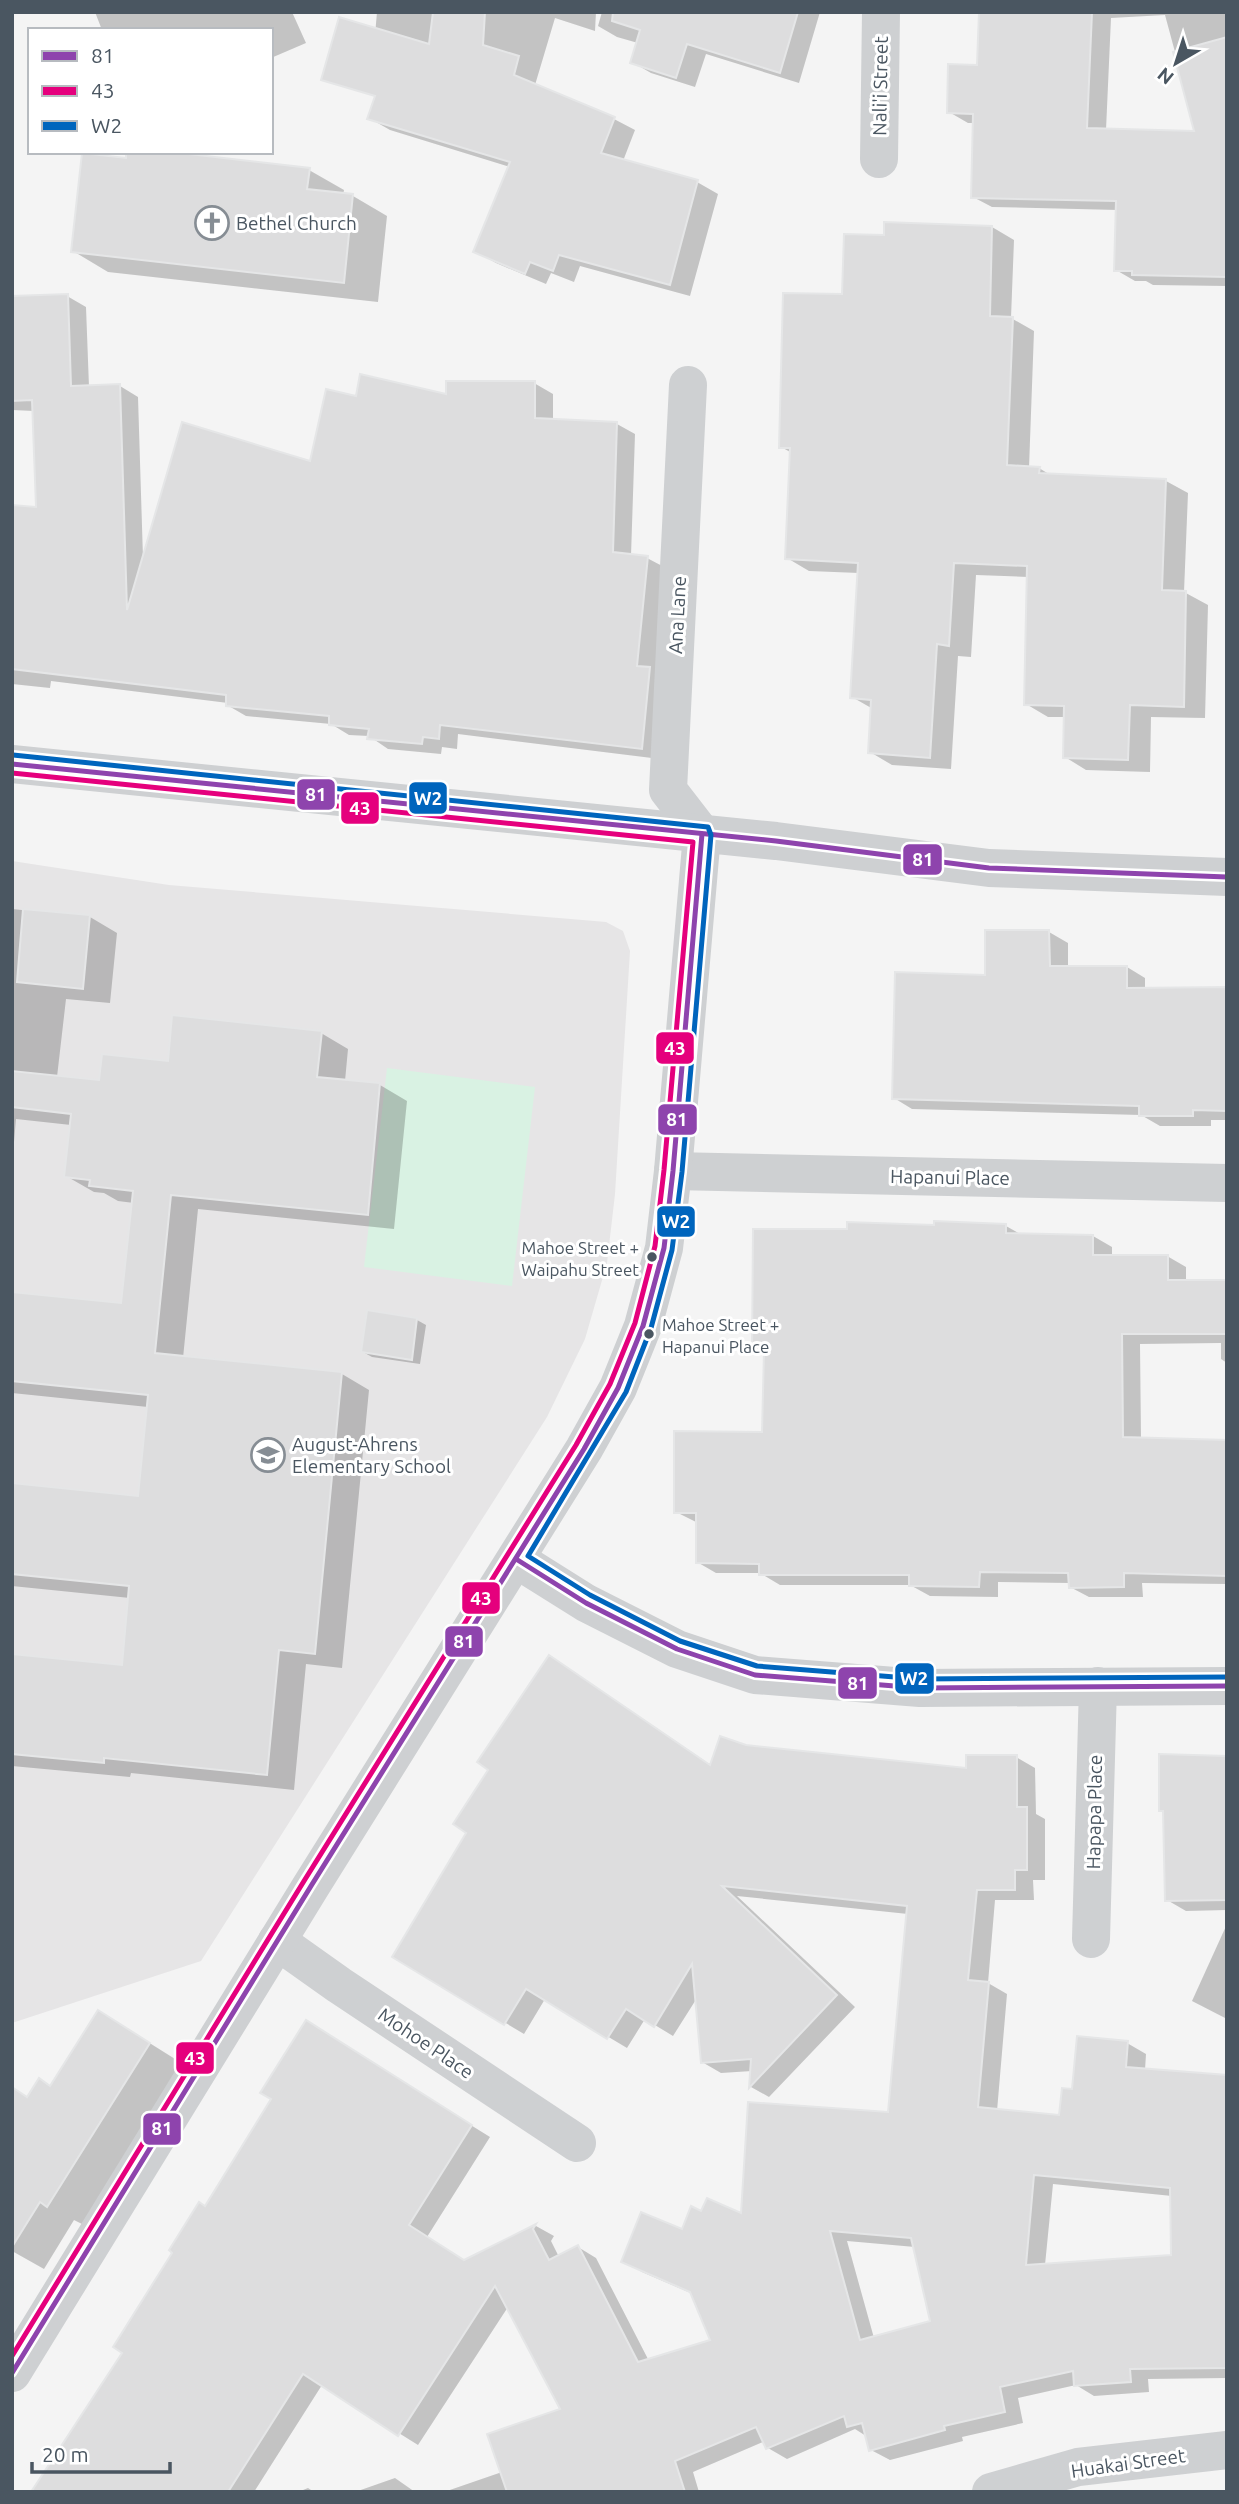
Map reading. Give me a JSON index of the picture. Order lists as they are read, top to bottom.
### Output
{
  "streets": {
    "street": [
      "Nali'i Street",
      "Ana Lane",
      "Hapanui Place",
      "Hapapa Place",
      "Mohoe Place",
      "Huakai Street"
    ]
  },
  "places": {
    "church": ["Bethel Church"],
    "other": ["Mahoe Street + Waipahu Street", "Mahoe Street + Hapanui Place"],
    "school or university": ["August-Ahrens Elementary School"]
  },
  "lines": ["transit line W2", "transit line 81", "transit line 43"],
  "legend": ["81", "43", "W2"],
  "scale_bar": "20 m",
  "north": "bottom left"
}
